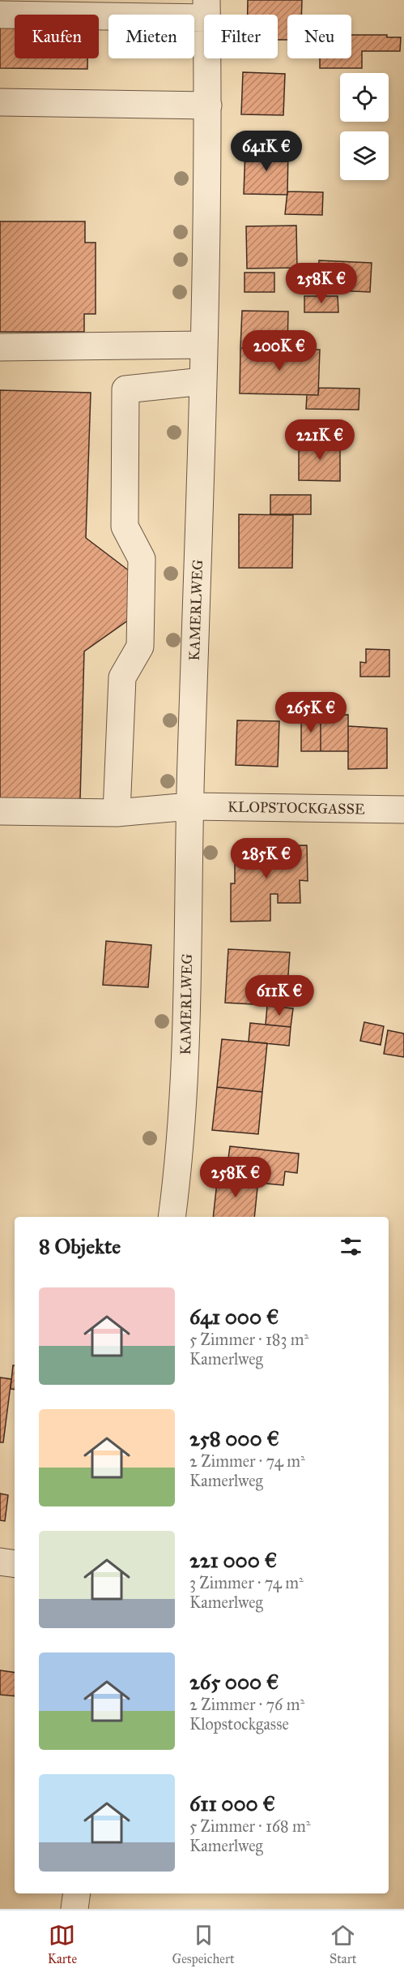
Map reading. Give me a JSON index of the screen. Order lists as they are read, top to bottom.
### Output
{
  "streets": {
    "street": ["KAMERLWEG", "KLOPSTOCKGASSE"]
  },
  "crossings": [
    ["KAMERLWEG", "KLOPSTOCKGASSE"]
  ],
  "page": {
    "chip": [
      "Kaufen",
      "Mieten",
      "Filter",
      "Neu"
    ],
    "price": [
      "641K €",
      "258K €",
      "200K €",
      "221K €",
      "265K €",
      "285K €",
      "611K €",
      "258K €"
    ],
    "heading": "8 Objekte",
    "list": [
      {
        "name": "641 000 €",
        "note": "5 Zimmer · 183 m² · Kamerlweg"
      },
      {
        "name": "258 000 €",
        "note": "2 Zimmer · 74 m² · Kamerlweg"
      },
      {
        "name": "221 000 €",
        "note": "3 Zimmer · 74 m² · Kamerlweg"
      },
      {
        "name": "265 000 €",
        "note": "2 Zimmer · 76 m² · Klopstockgasse"
      },
      {
        "name": "611 000 €",
        "note": "5 Zimmer · 168 m² · Kamerlweg"
      }
    ],
    "tabs": ["Karte", "Gespeichert", "Start"]
  }
}
